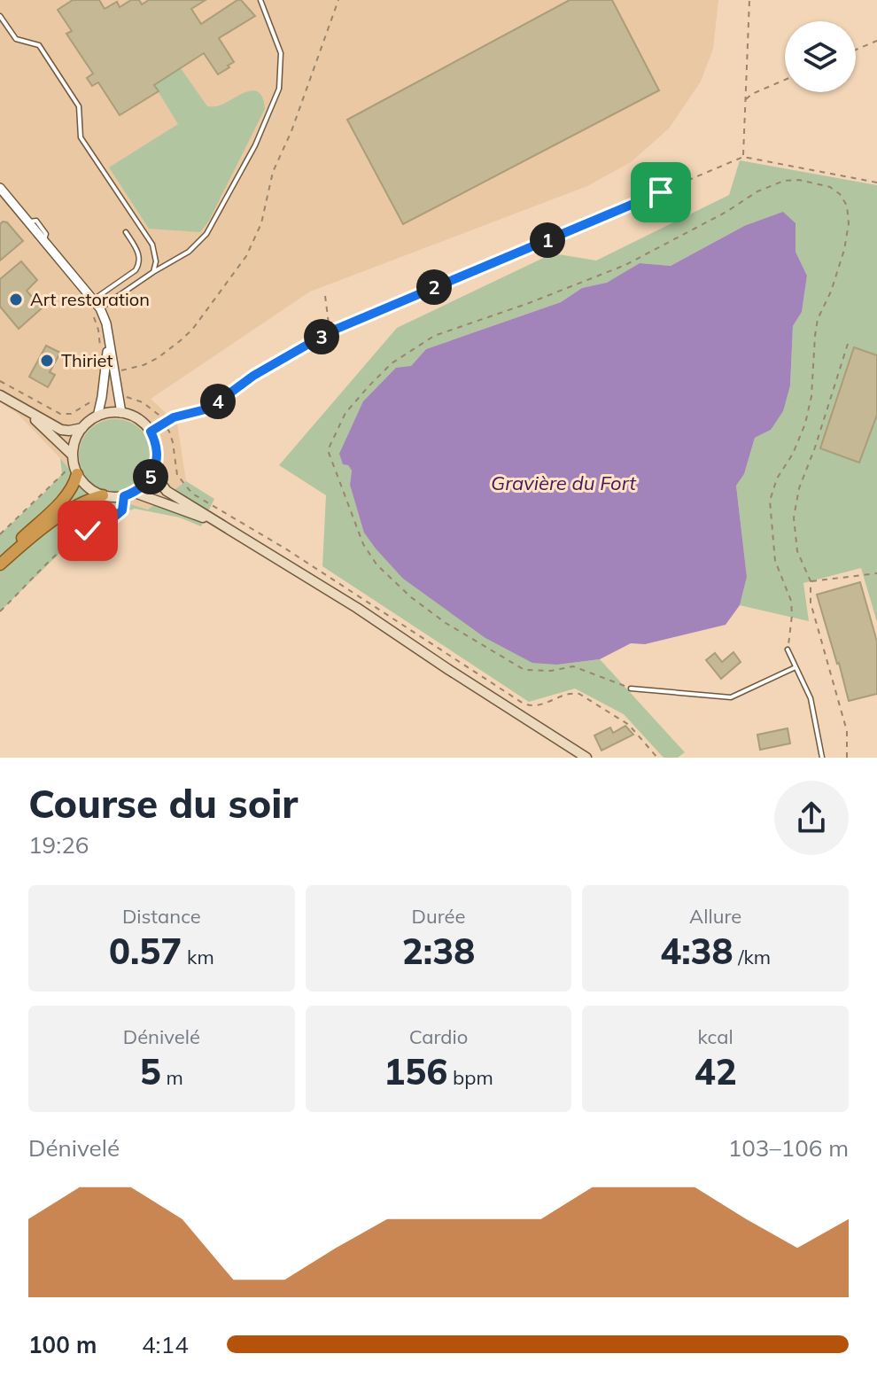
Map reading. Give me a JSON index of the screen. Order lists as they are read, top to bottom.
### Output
{
  "water": ["Gravière du Fort"],
  "places": ["Art restoration", "Thiriet"],
  "page": {
    "pins": [
      "1",
      "2",
      "3",
      "4",
      "5"
    ],
    "heading": ["Course du soir", "19:26"],
    "stats": [
      ["Distance", "0.57 km"],
      ["Durée", "2:38"],
      ["Allure", "4:38 /km"],
      ["Dénivelé", "5 m"],
      ["Cardio", "156 bpm"],
      ["kcal", "42"]
    ],
    "chart": ["Dénivelé", "103–106 m"],
    "list": [
      {
        "name": "100 m",
        "note": "4:14"
      }
    ]
  }
}
